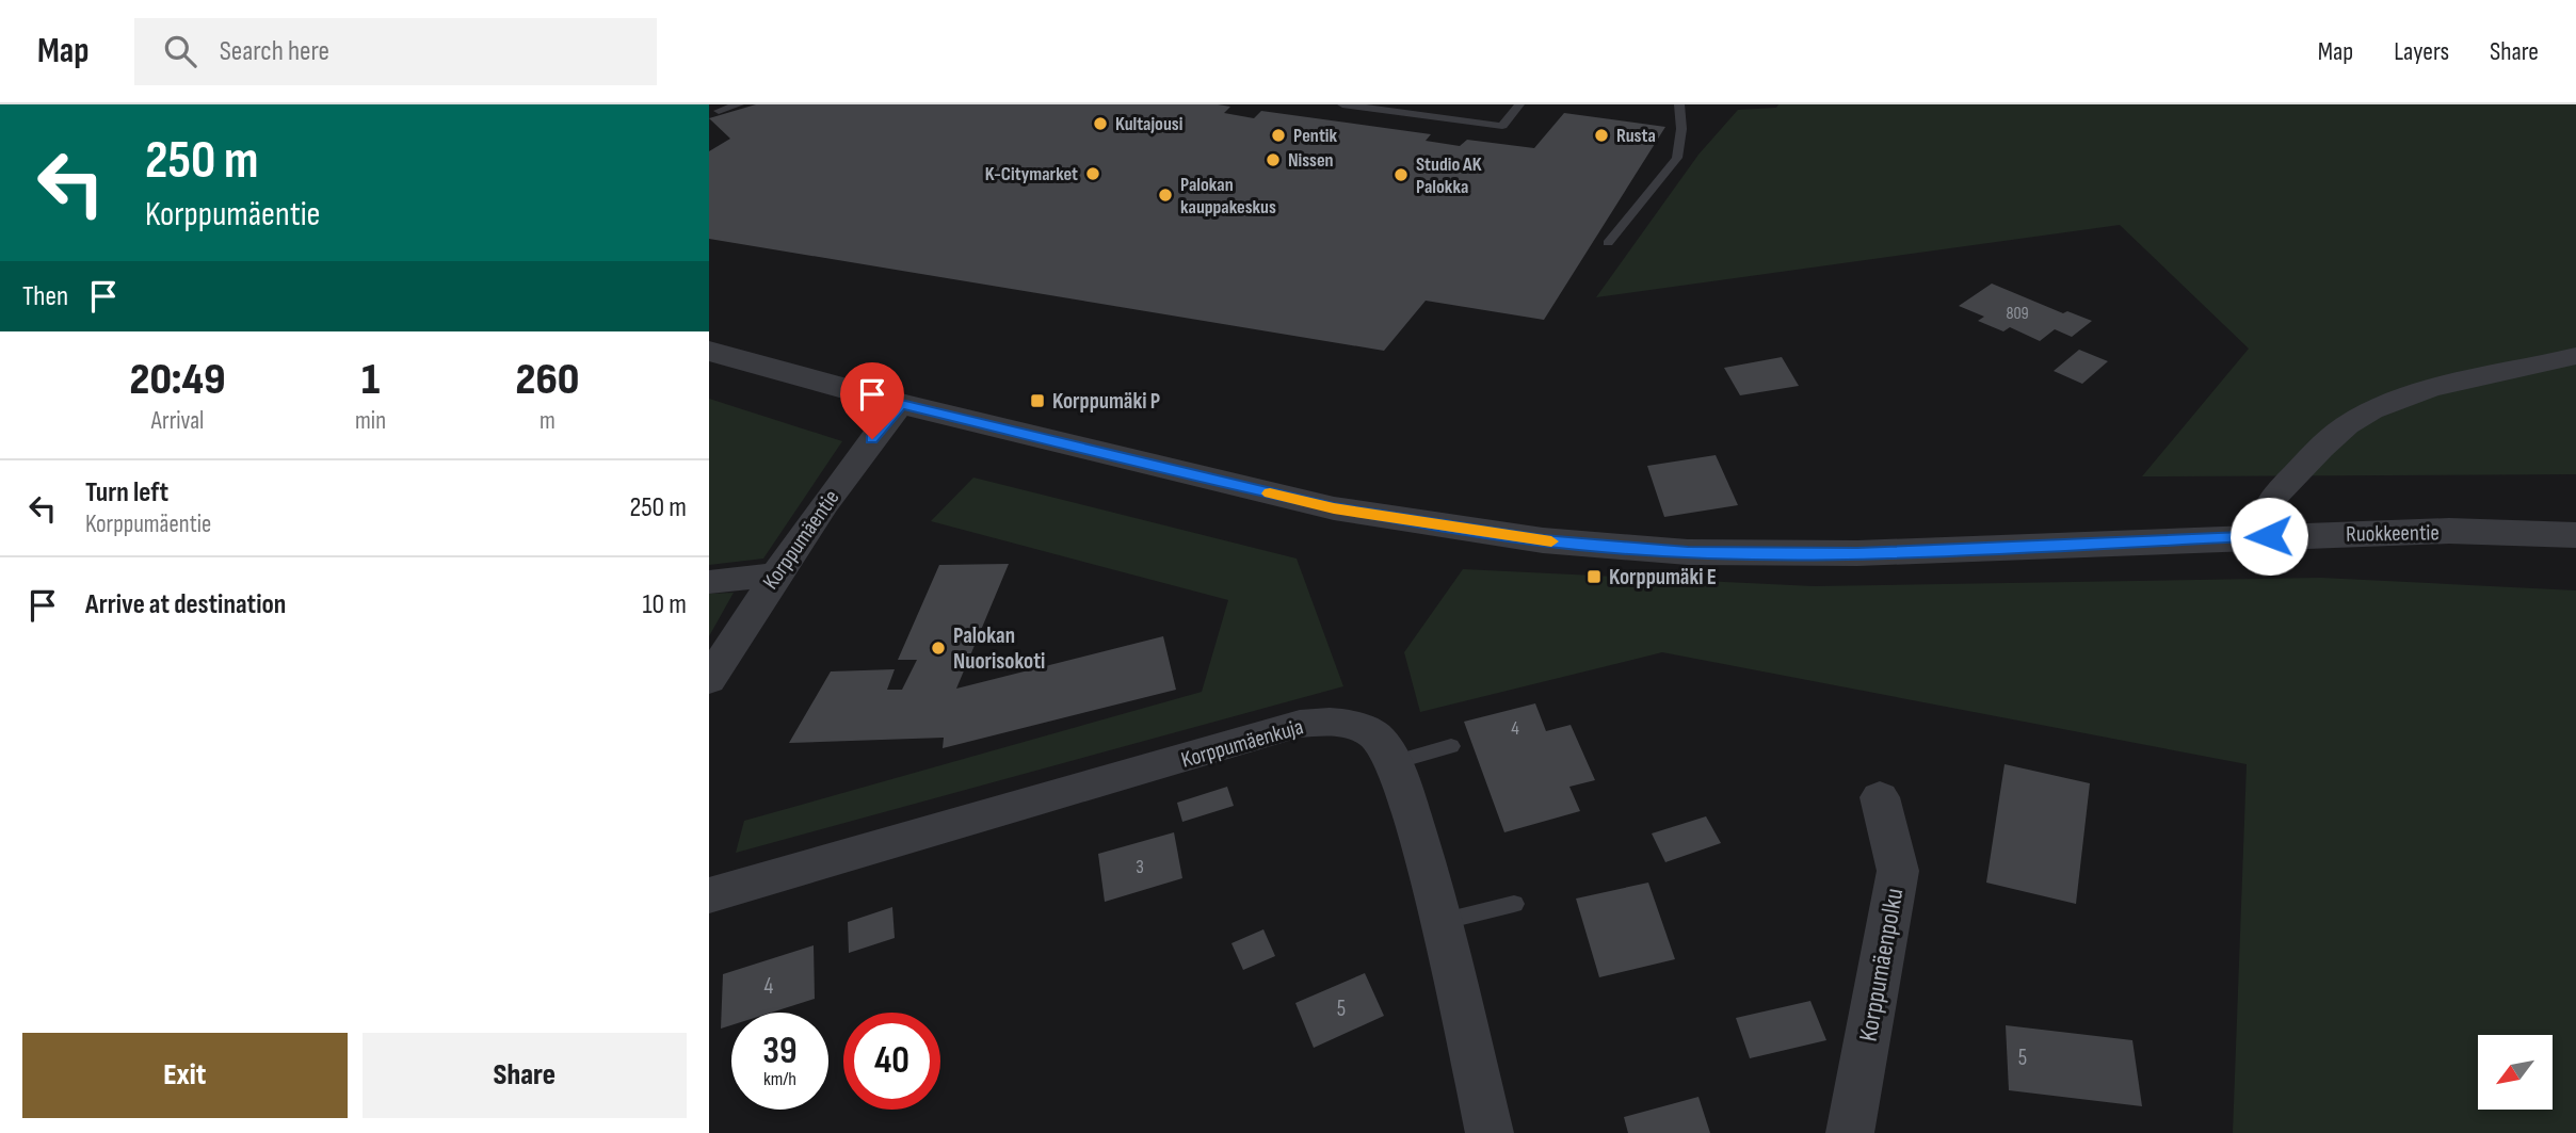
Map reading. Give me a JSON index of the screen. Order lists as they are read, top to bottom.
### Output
{
  "streets": {
    "street": [
      "Ruokkeentie",
      "Korppumäentie",
      "Korppumäenkuja",
      "Korppumäenpolku"
    ]
  },
  "crossings": [
    ["Ruokkeentie", "Korppumäentie"]
  ],
  "places": {
    "other": [
      "Kultajousi",
      "Pentik",
      "Rusta",
      "Nissen",
      "K-Citymarket",
      "Studio AK Palokka",
      "Palokan kauppakeskus",
      "Palokan Nuorisokoti"
    ],
    "transit": ["Korppumäki P", "Korppumäki E"]
  },
  "house_numbers": [
    "809",
    "4",
    "3",
    "4",
    "5",
    "5"
  ],
  "north": "bottom left",
  "page": {
    "header": "Map",
    "search": "Search here",
    "nav": ["Map", "Layers", "Share"],
    "turn": ["250 m", "Korppumäentie"],
    "then": "Then",
    "eta": [
      "20:49",
      "Arrival",
      "1",
      "min",
      "260",
      "m"
    ],
    "list": [
      {
        "name": "Turn left",
        "note": "Korppumäentie",
        "value": "250 m"
      },
      {
        "name": "Arrive at destination",
        "value": "10 m"
      }
    ],
    "speed": "39 km/h",
    "limit": "40",
    "buttons": ["Exit", "Share"]
  }
}
